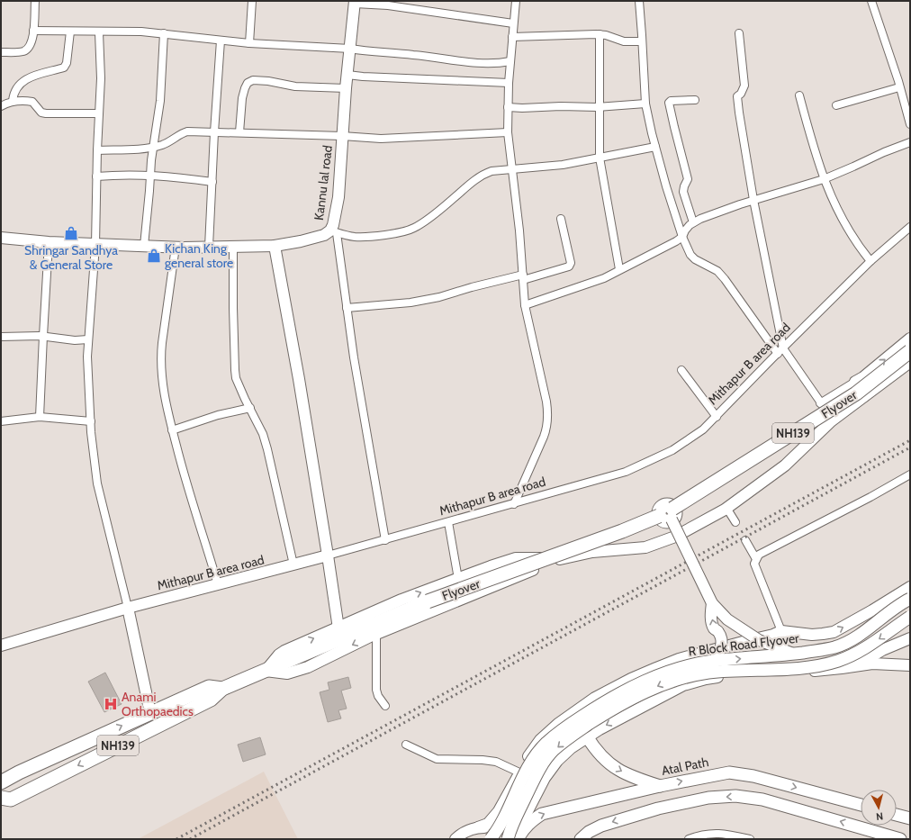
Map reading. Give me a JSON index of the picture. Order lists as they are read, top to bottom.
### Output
{
  "streets": {
    "highway": ["Flyover", "NH139"],
    "main road": ["R Block Road Flyover", "Atal Path"],
    "street": ["Kannu lal road", "Mithapur B area road"]
  },
  "crossings": [
    ["Flyover", "NH139"],
    ["R Block Road Flyover", "Atal Path"]
  ],
  "places": {
    "shop": ["Shringar Sandhya & General Store", "Kichan King general store"],
    "hospital": ["Anami Orthopaedics"]
  },
  "north": "bottom"
}
